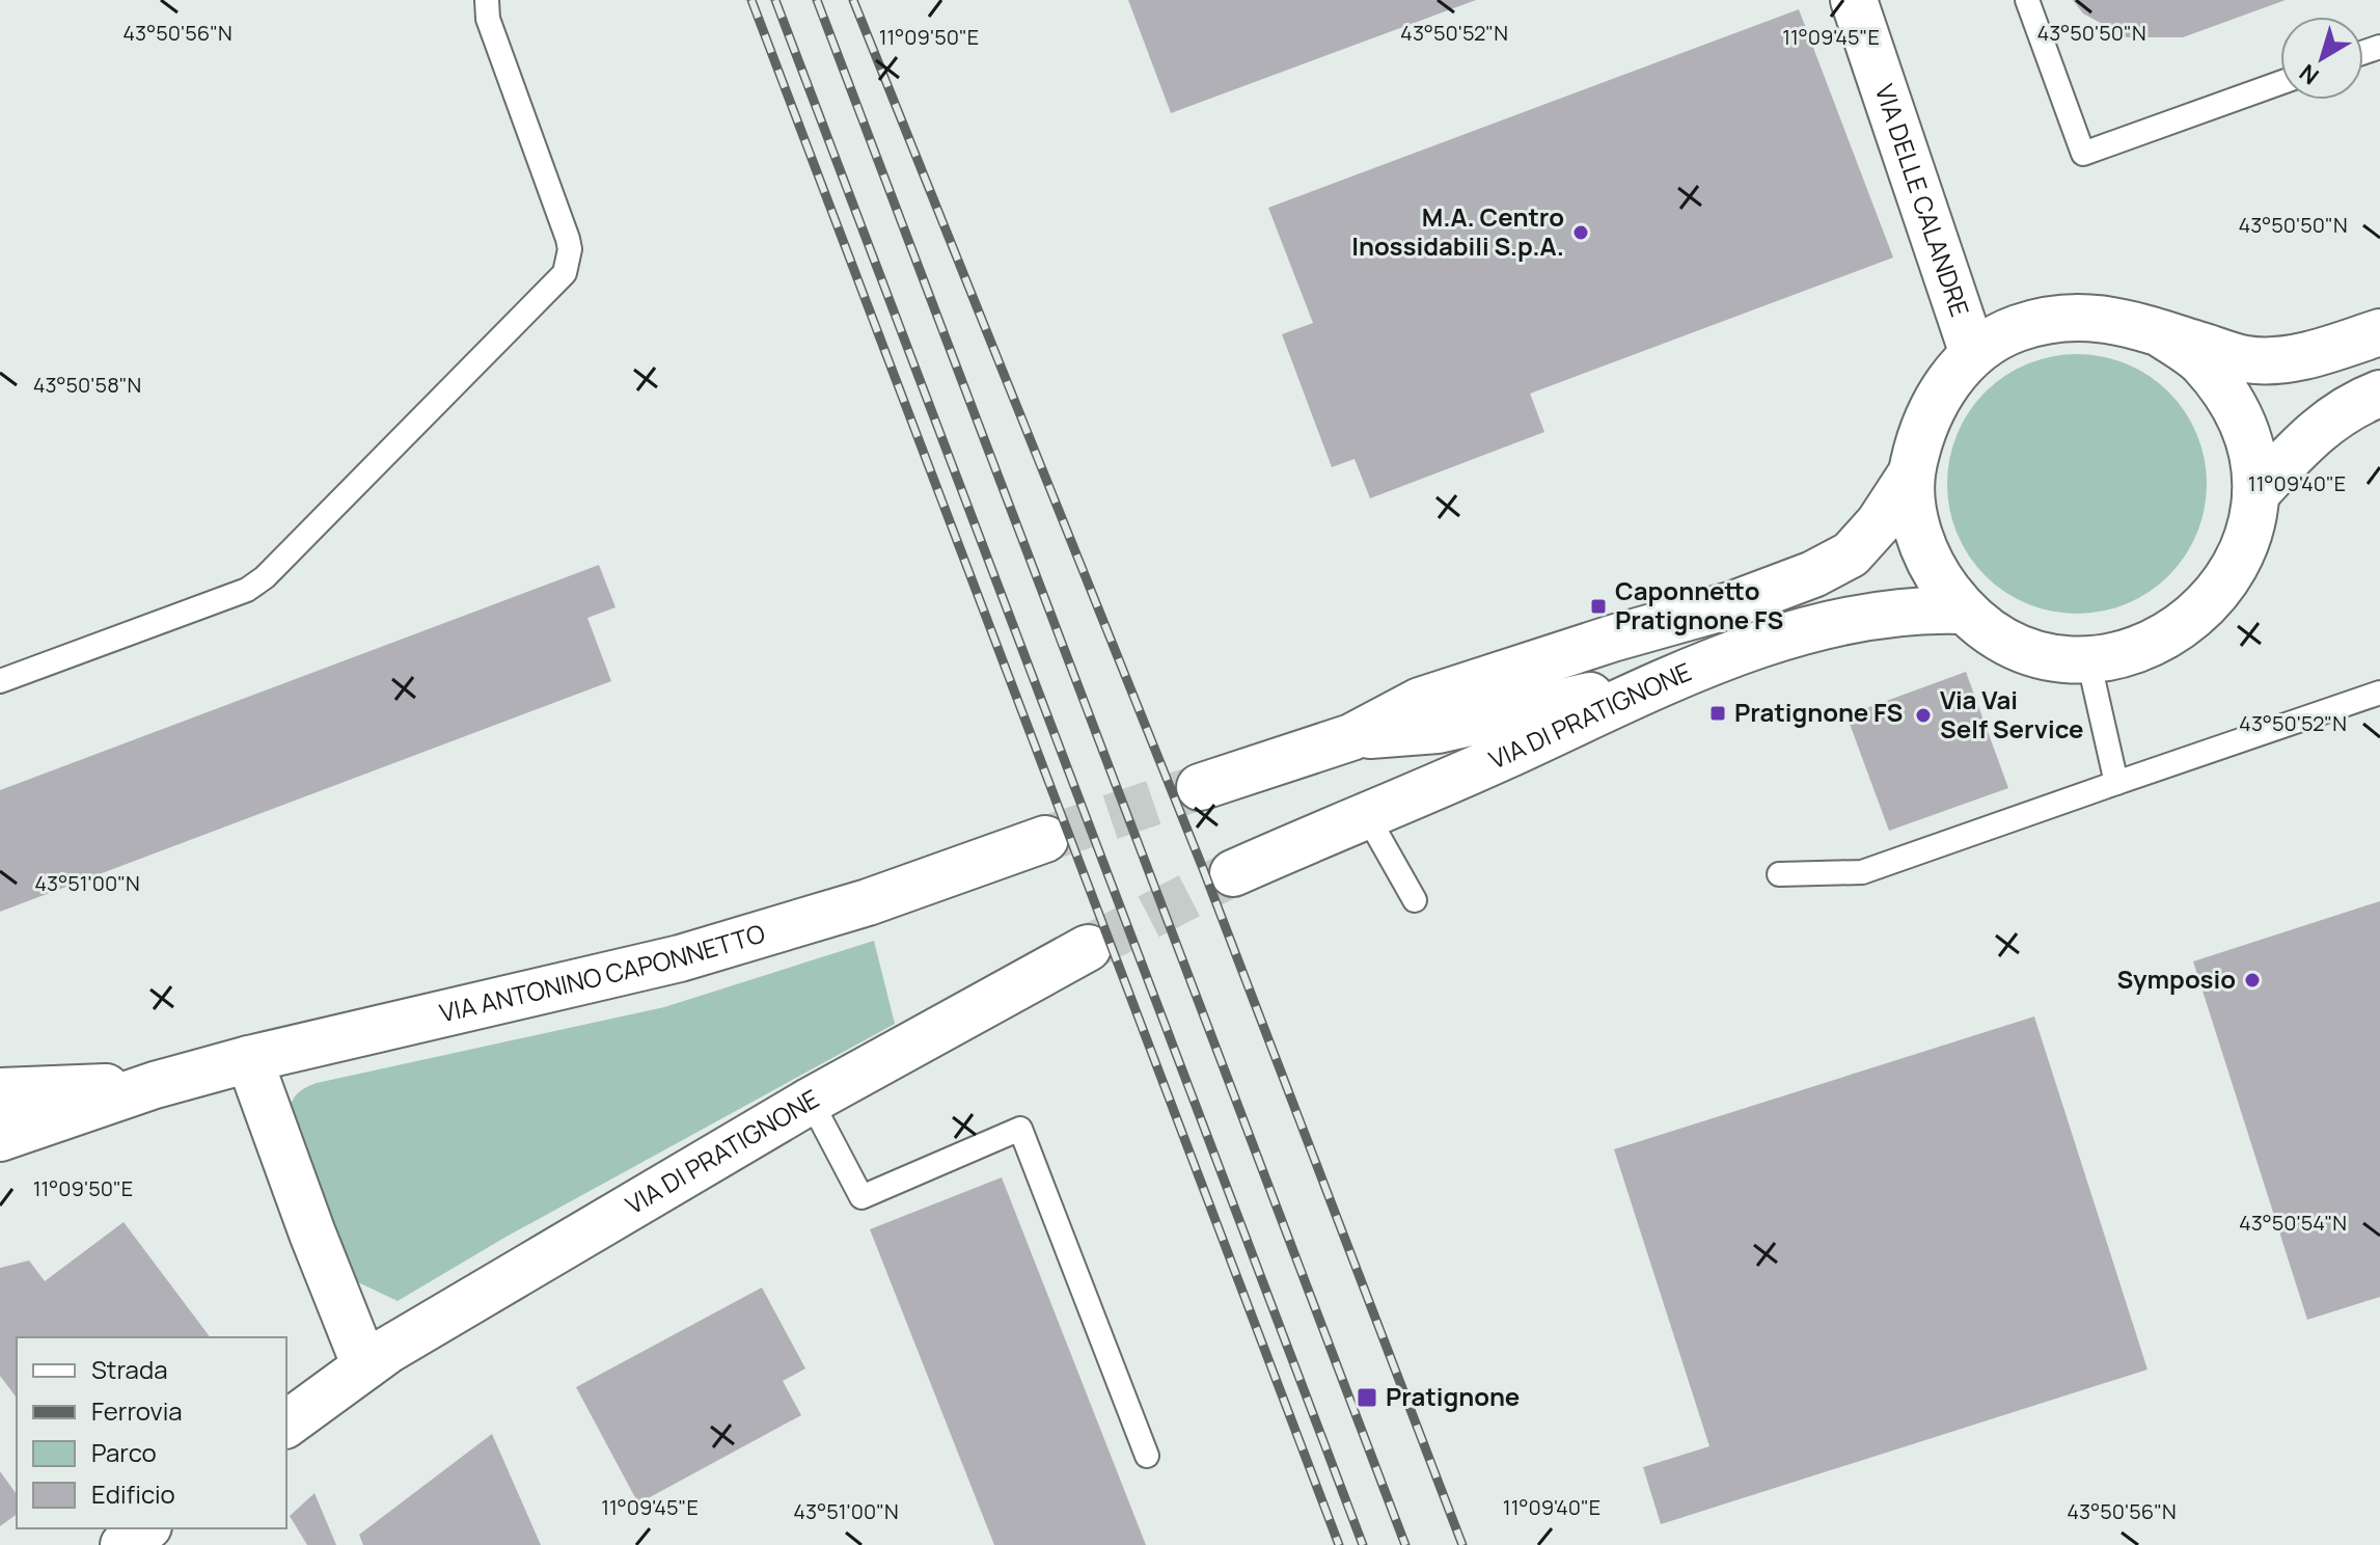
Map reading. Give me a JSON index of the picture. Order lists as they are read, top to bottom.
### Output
{
  "streets": {
    "main road": ["VIA DELLE CALANDRE", "VIA DI PRATIGNONE", "VIA ANTONINO CAPONNETTO"]
  },
  "places": {
    "other": ["M.A. Centro Inossidabili S.p.A.", "Via Vai Self Service", "Symposio"],
    "transit": ["Caponnetto Pratignone FS", "Pratignone FS", "Pratignone"]
  },
  "legend": [
    "Strada",
    "Ferrovia",
    "Parco",
    "Edificio"
  ],
  "north": "bottom left",
  "coordinates": [
    "43°50'56\"N",
    "43°50'52\"N",
    "43°50'50\"N",
    "11°09'50\"E",
    "11°09'45\"E",
    "43°50'58\"N",
    "11°09'40\"E",
    "43°51'00\"N",
    "43°50'54\"N"
  ]
}
